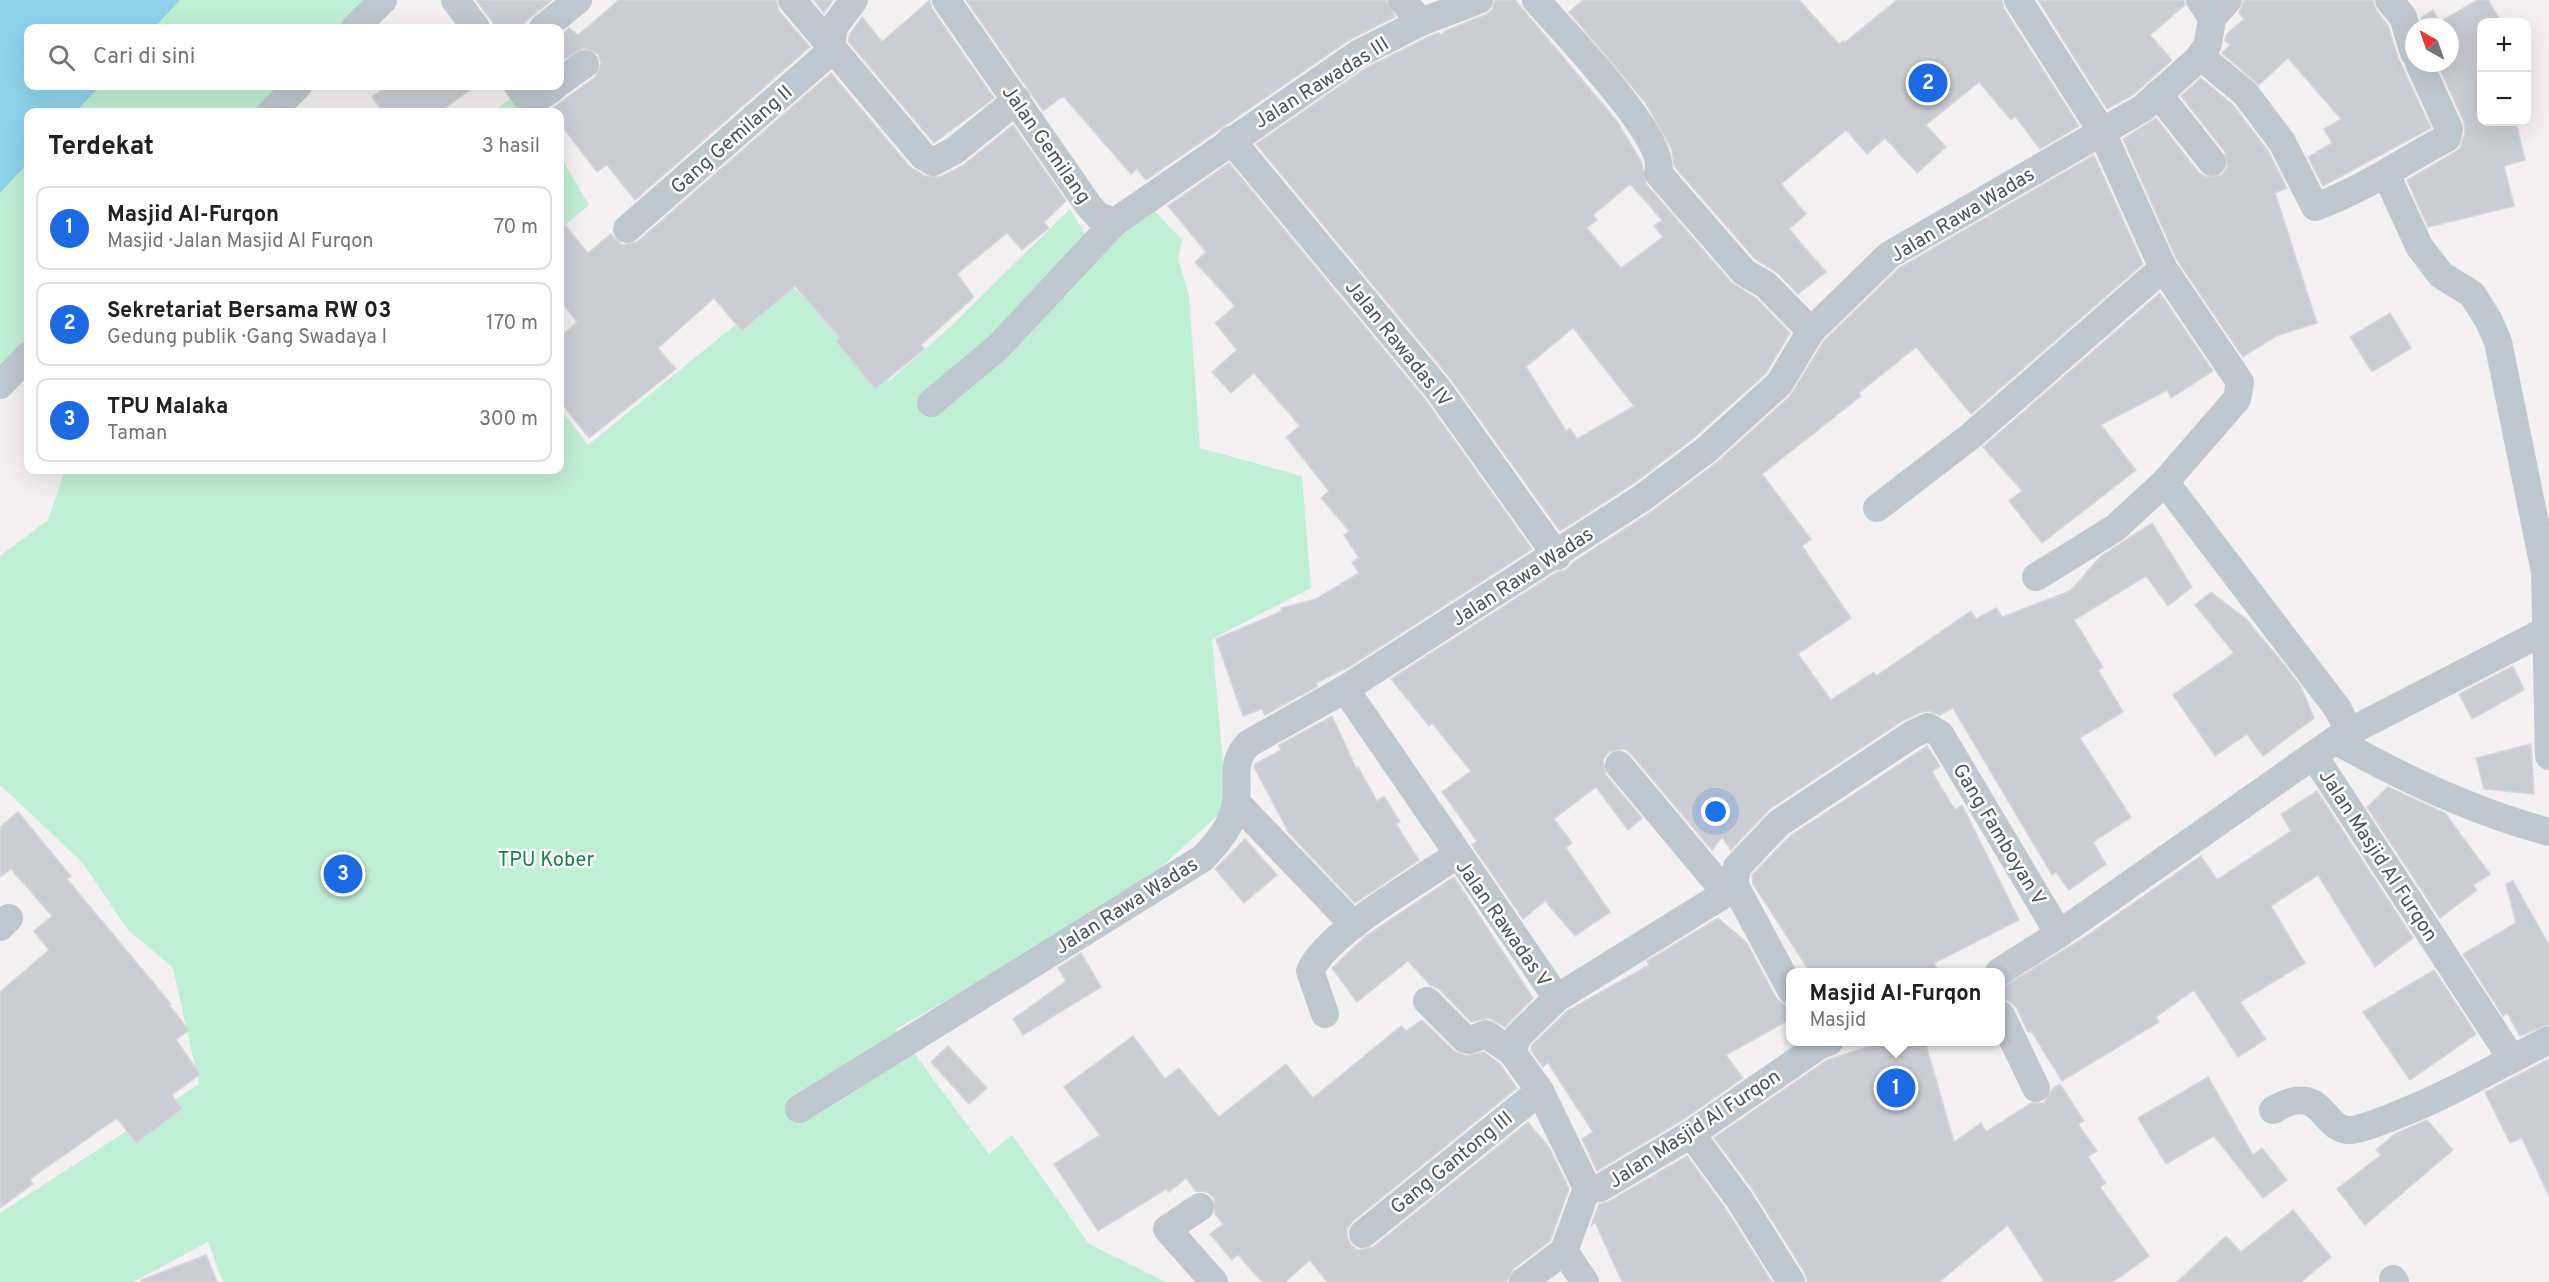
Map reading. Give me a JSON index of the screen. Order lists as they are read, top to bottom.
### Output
{
  "streets": {
    "street": [
      "Jalan Rawadas III",
      "Gang Gemilang II",
      "Jalan Gemilang",
      "Jalan Rawa Wadas",
      "Jalan Rawadas IV",
      "Gang Famboyan V",
      "Jalan Masjid Al Furqon",
      "Jalan Rawadas V",
      "Gang Gantong III"
    ]
  },
  "crossings": [
    ["Jalan Rawadas III", "Jalan Rawadas IV"],
    ["Jalan Rawa Wadas", "Jalan Rawadas IV"],
    ["Jalan Rawa Wadas", "Jalan Rawadas V"],
    ["Gang Famboyan V", "Jalan Masjid Al Furqon"]
  ],
  "parks": ["TPU Kober"],
  "north": "top left",
  "page": {
    "map_buttons": ["+", "−"],
    "search": "Cari di sini",
    "pins": ["2", "3", "1"],
    "heading": ["Terdekat", "3 hasil"],
    "list": [
      {
        "mark": "1",
        "name": "Masjid Al-Furqon",
        "note": "Masjid · Jalan Masjid Al Furqon",
        "value": "70 m"
      },
      {
        "mark": "2",
        "name": "Sekretariat Bersama RW 03",
        "note": "Gedung publik · Gang Swadaya I",
        "value": "170 m"
      },
      {
        "mark": "3",
        "name": "TPU Malaka",
        "note": "Taman",
        "value": "300 m"
      }
    ],
    "popup": ["Masjid Al-Furqon", "Masjid"]
  }
}
